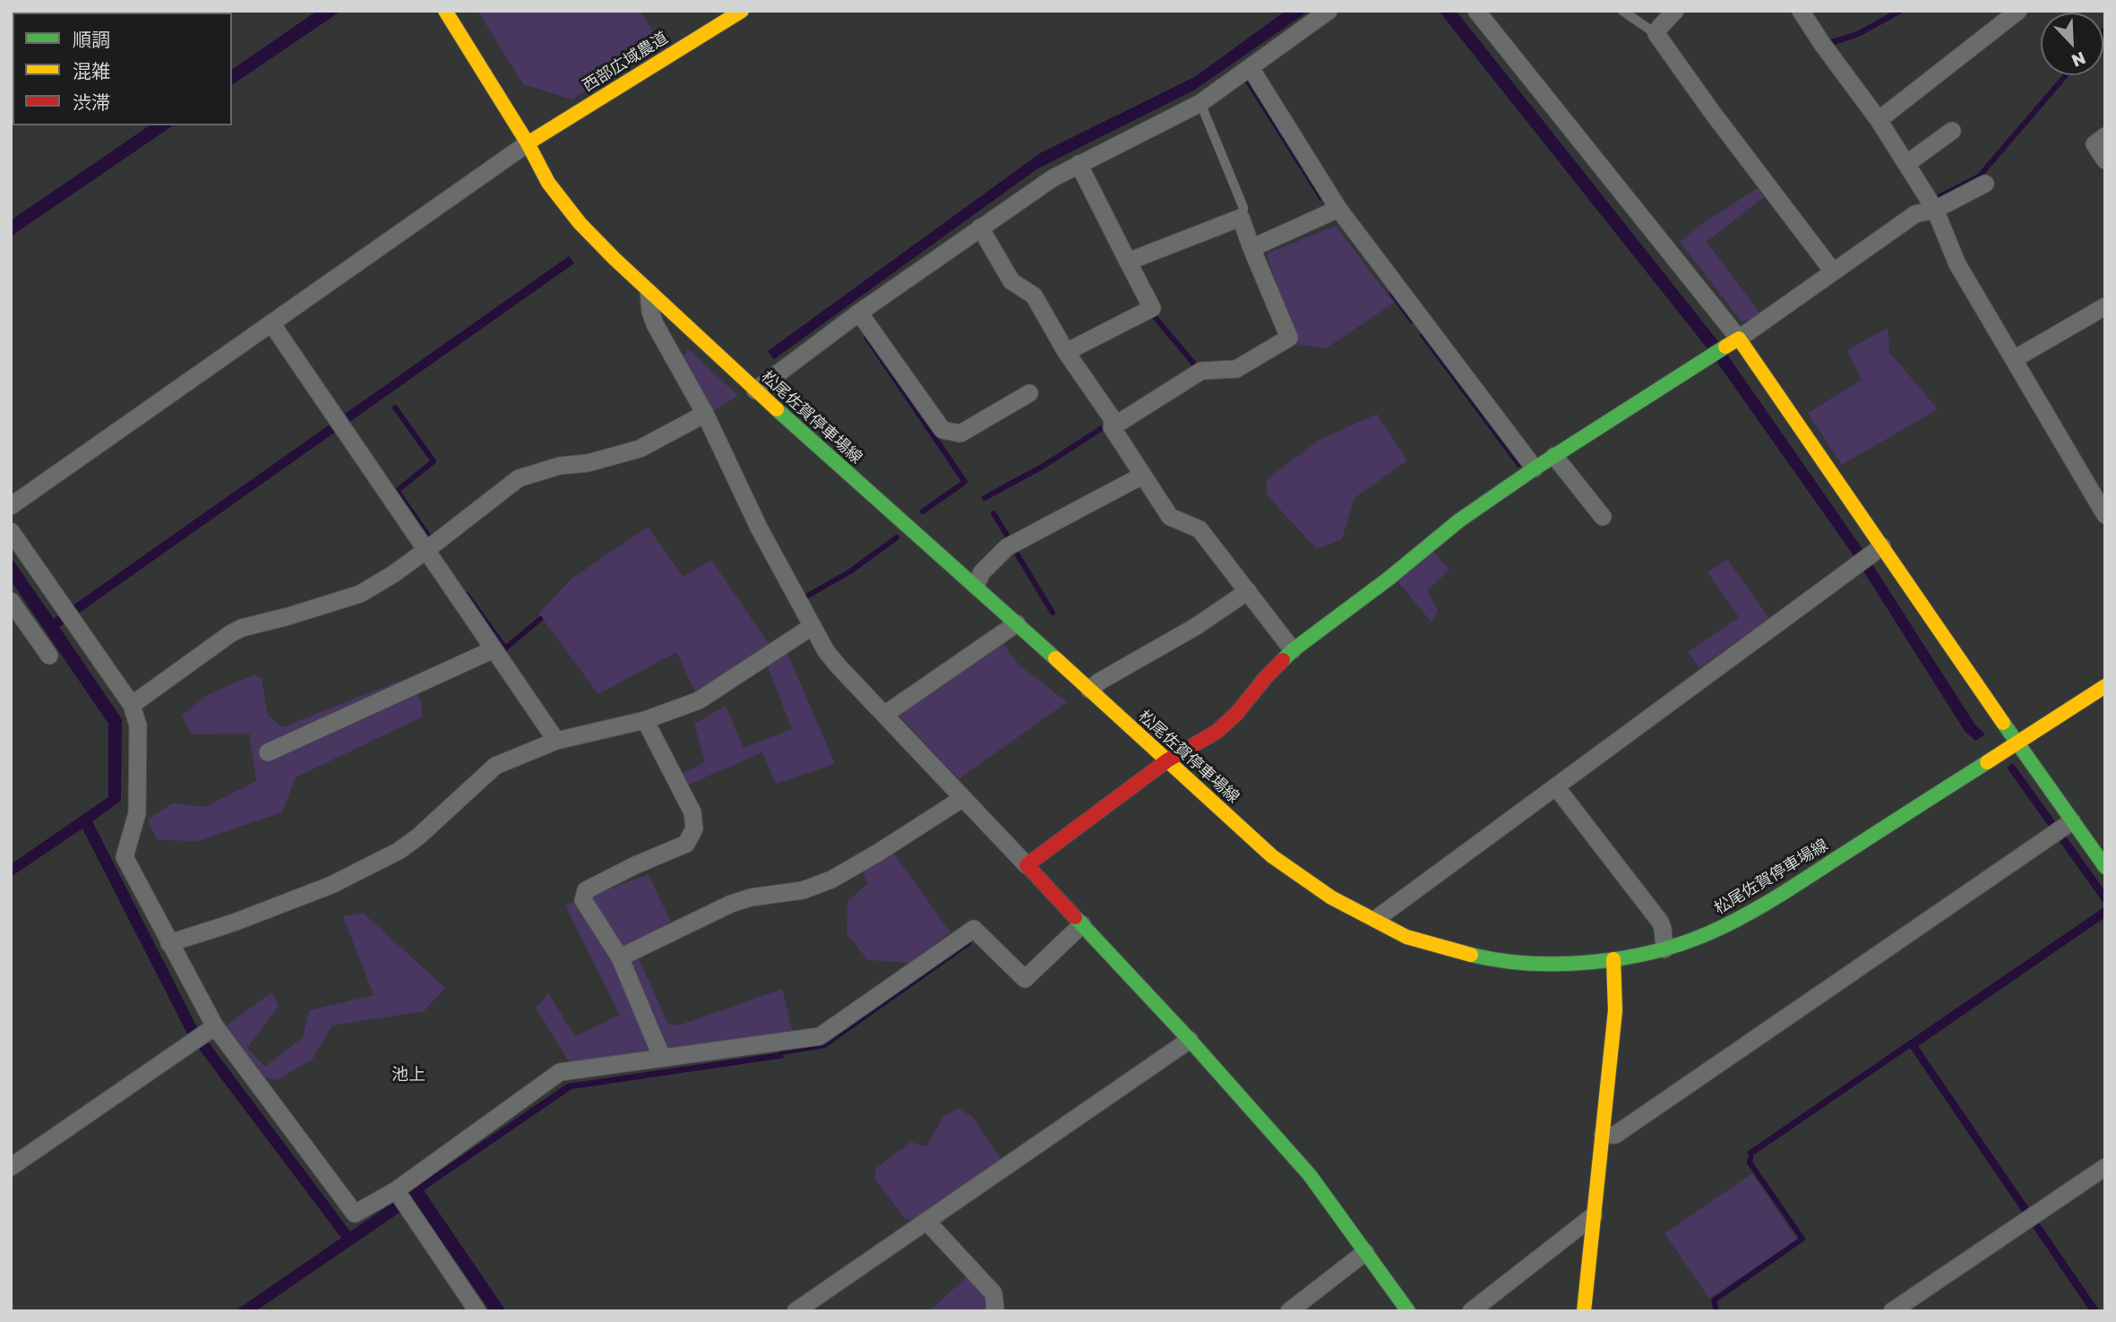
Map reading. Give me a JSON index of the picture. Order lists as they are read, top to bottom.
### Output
{
  "streets": {
    "street": ["西部広域農道", "松尾佐賀停車場線"]
  },
  "crossings": [
    ["西部広域農道", "松尾佐賀停車場線"]
  ],
  "districts": ["池上"],
  "legend": ["順調", "混雑", "渋滞"],
  "north": "bottom right"
}
